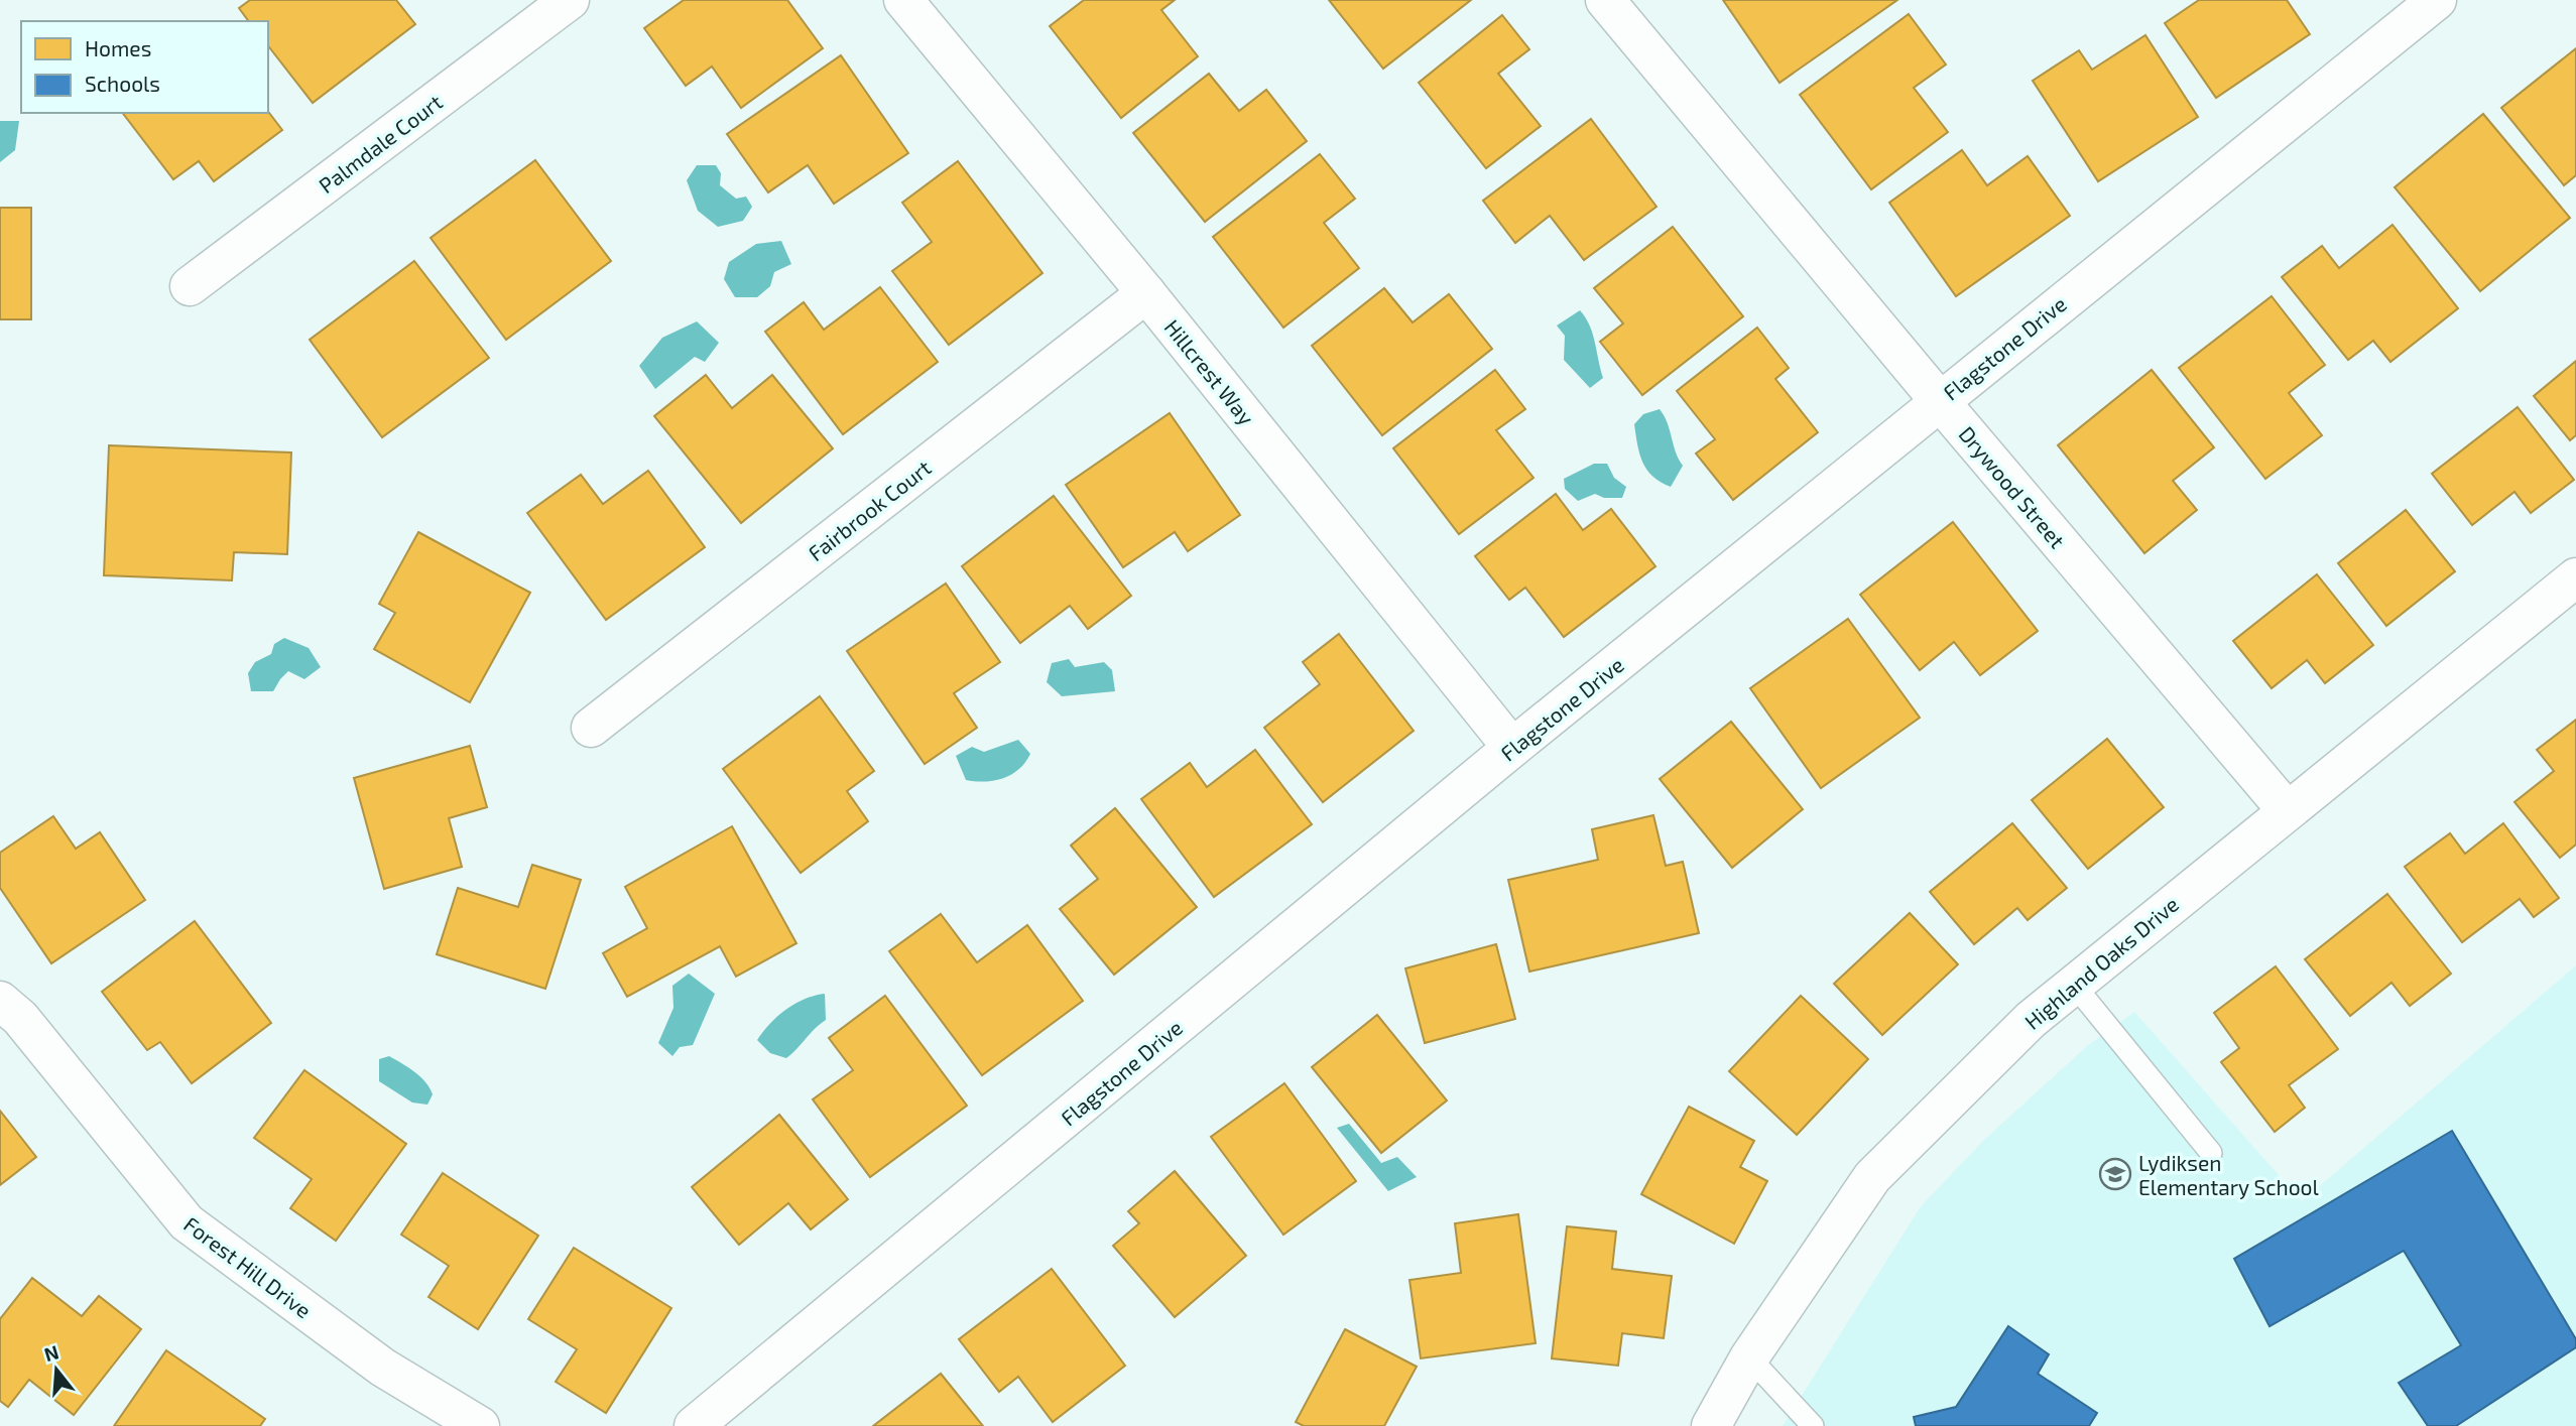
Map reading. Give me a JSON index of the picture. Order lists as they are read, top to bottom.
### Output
{
  "streets": {
    "street": [
      "Palmdale Court",
      "Flagstone Drive",
      "Hillcrest Way",
      "Drywood Street",
      "Fairbrook Court",
      "Highland Oaks Drive",
      "Forest Hill Drive"
    ]
  },
  "crossings": [
    ["Flagstone Drive", "Hillcrest Way"],
    ["Flagstone Drive", "Drywood Street"],
    ["Hillcrest Way", "Fairbrook Court"],
    ["Drywood Street", "Highland Oaks Drive"]
  ],
  "places": {
    "school or university": ["Lydiksen Elementary School"]
  },
  "legend": ["Homes", "Schools"],
  "north": "top"
}
